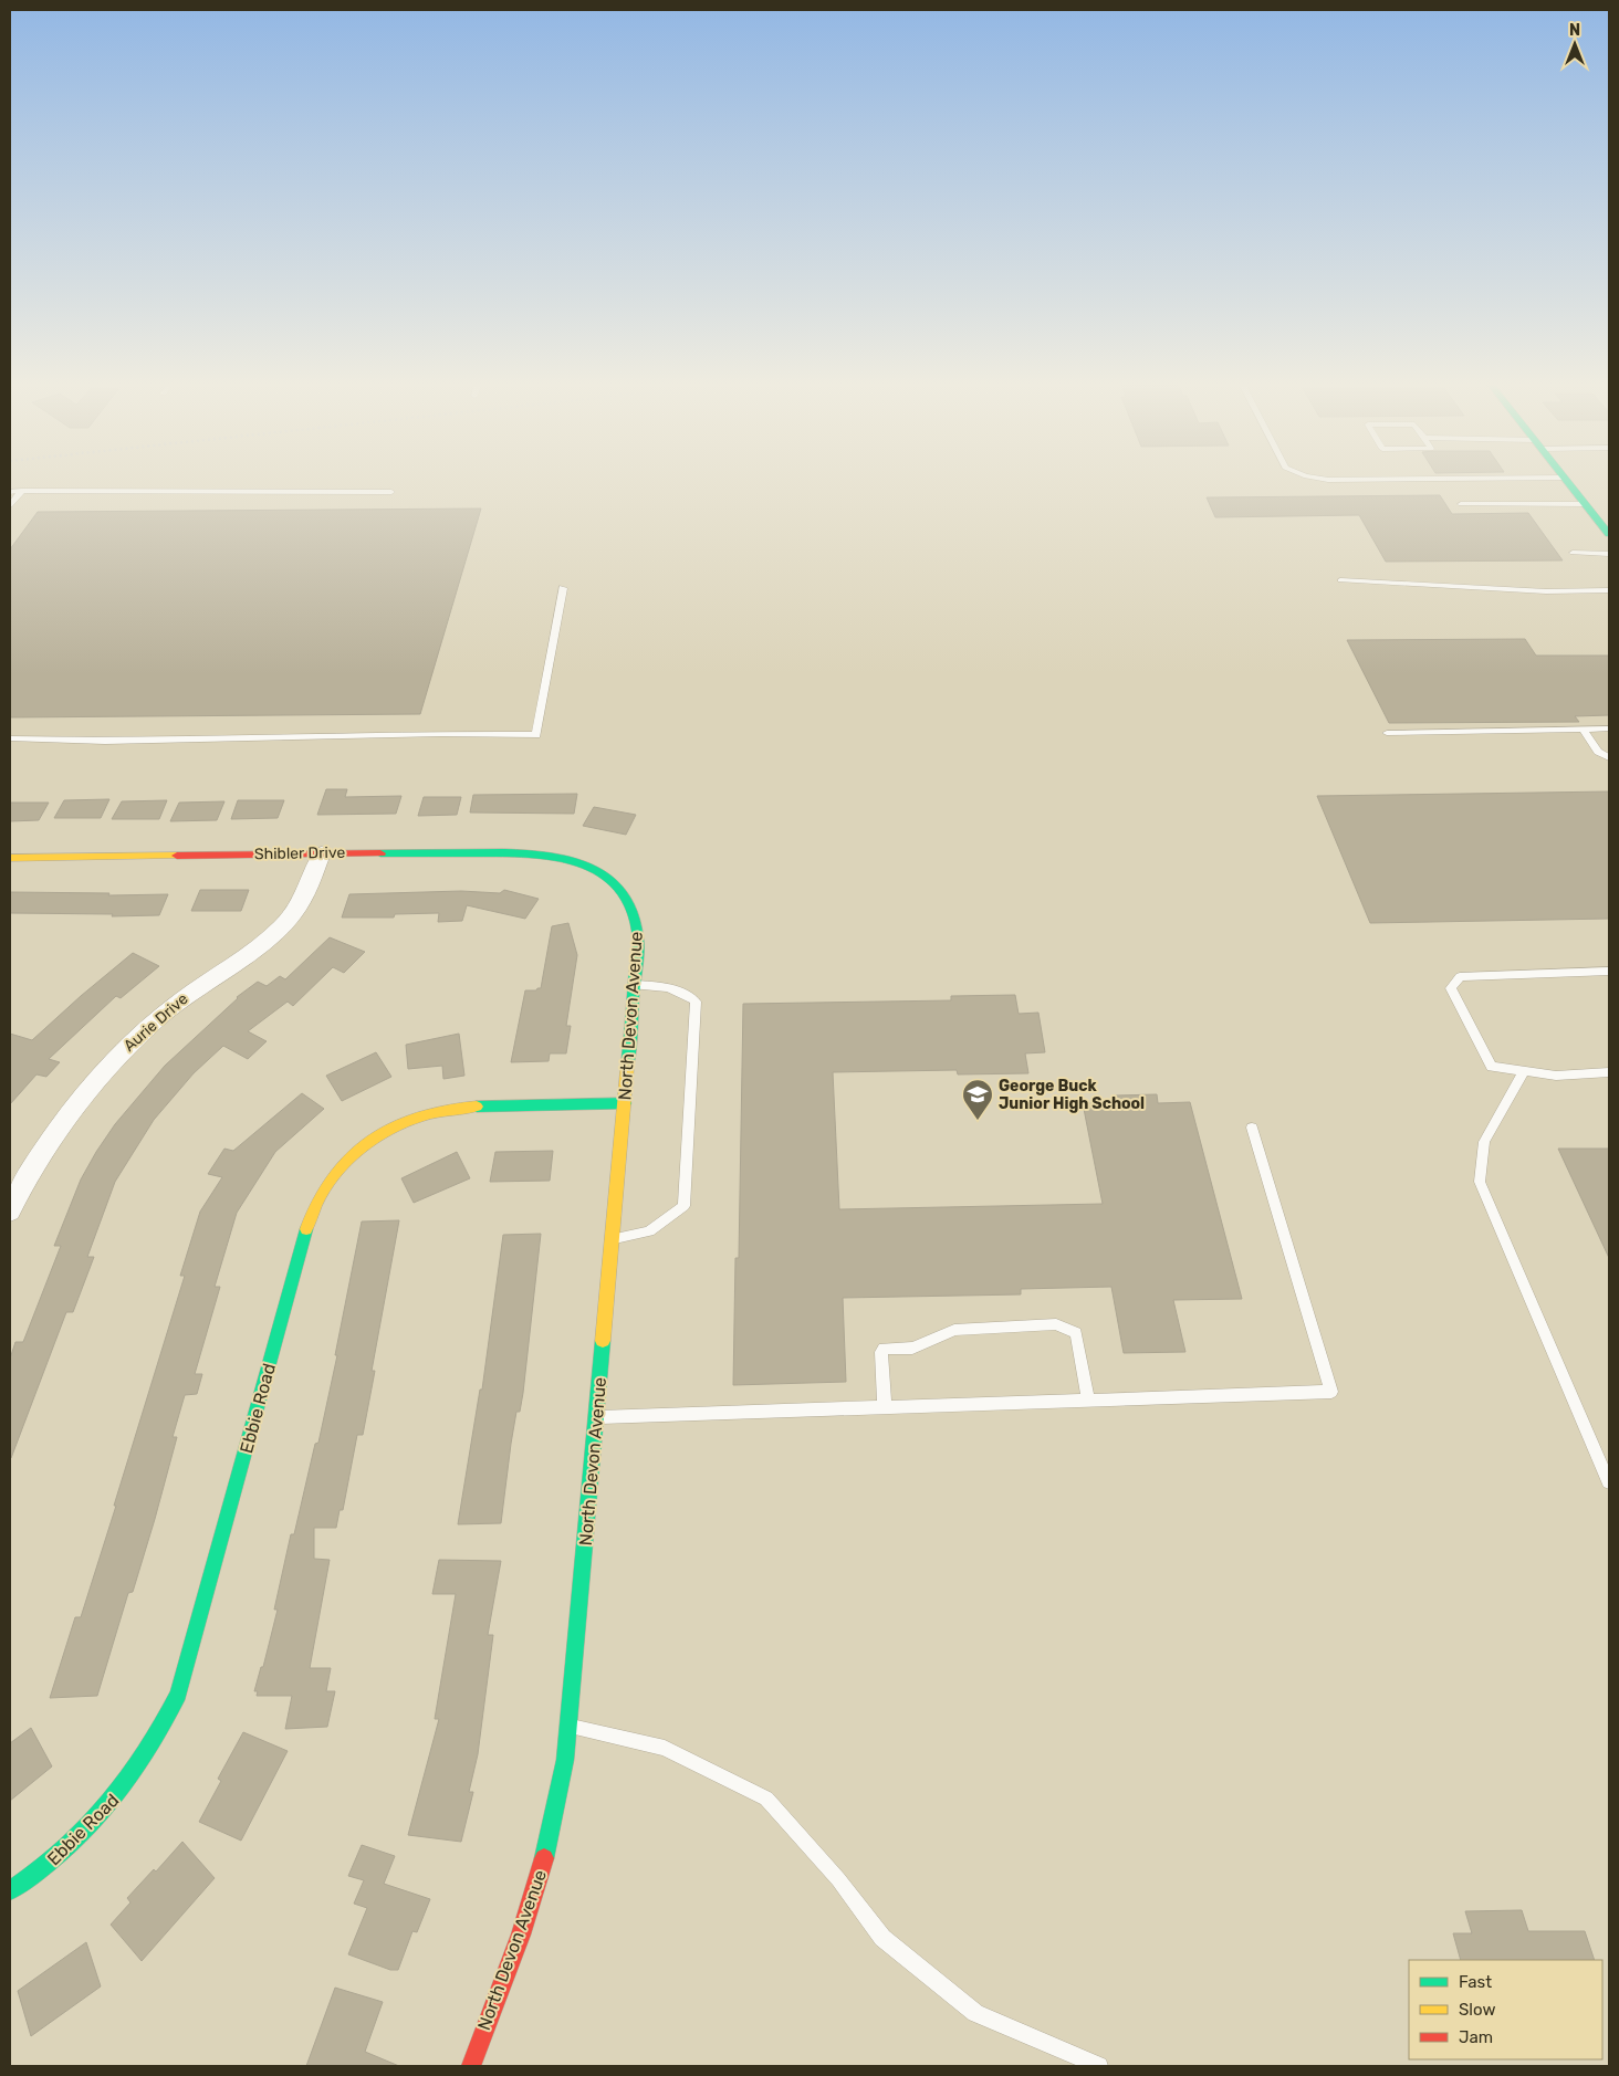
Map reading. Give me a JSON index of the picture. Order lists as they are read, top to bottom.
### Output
{
  "streets": {
    "street": [
      "Shibler Drive",
      "North Devon Avenue",
      "Aurie Drive",
      "Ebbie Road"
    ]
  },
  "crossings": [
    ["Shibler Drive", "North Devon Avenue"],
    ["Shibler Drive", "Aurie Drive"],
    ["North Devon Avenue", "Ebbie Road"]
  ],
  "places": {
    "school or university": ["George Buck Junior High School"]
  },
  "legend": ["Fast", "Slow", "Jam"],
  "north": "top"
}
